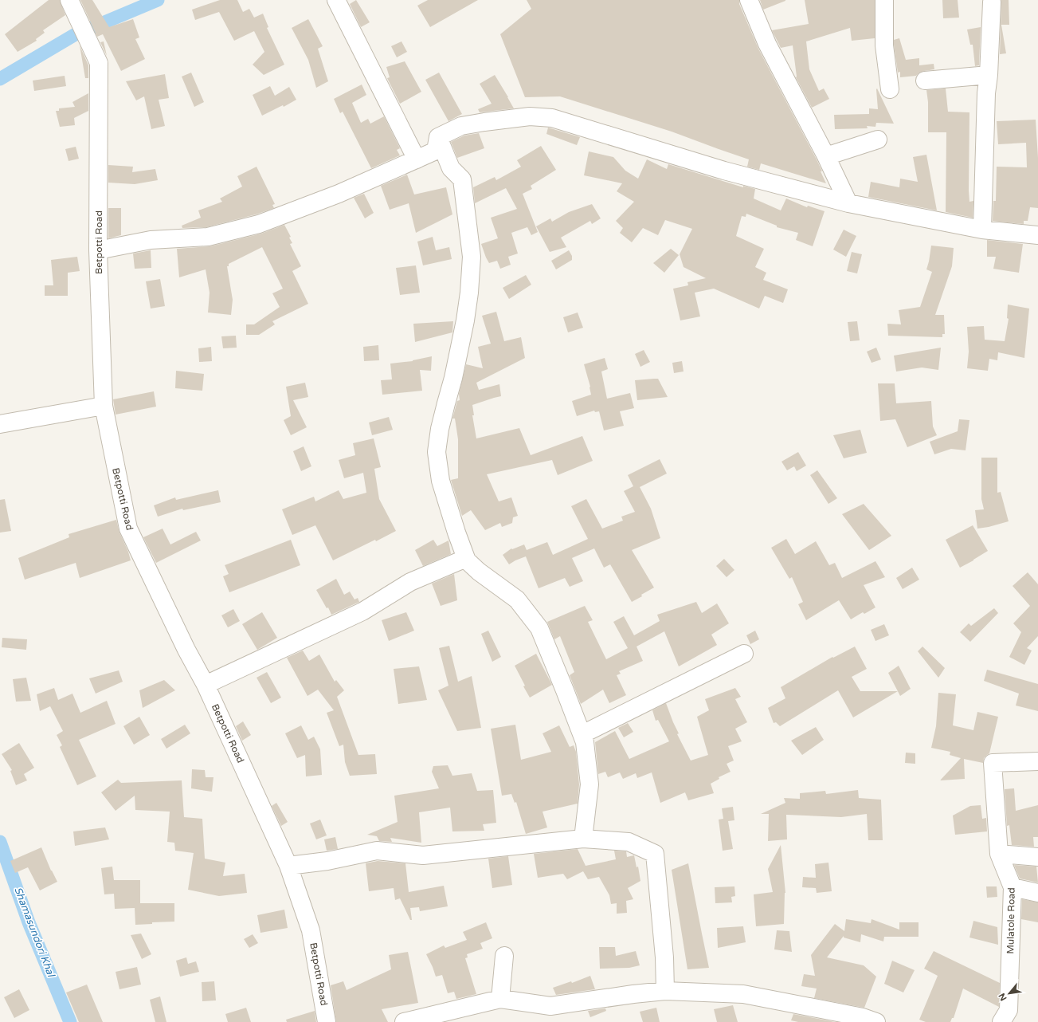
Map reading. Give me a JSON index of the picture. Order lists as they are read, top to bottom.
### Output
{
  "streets": {
    "street": ["Betpotti Road", "Mulatole Road"]
  },
  "water": ["Shamasundori Khal"],
  "north": "bottom left"
}
